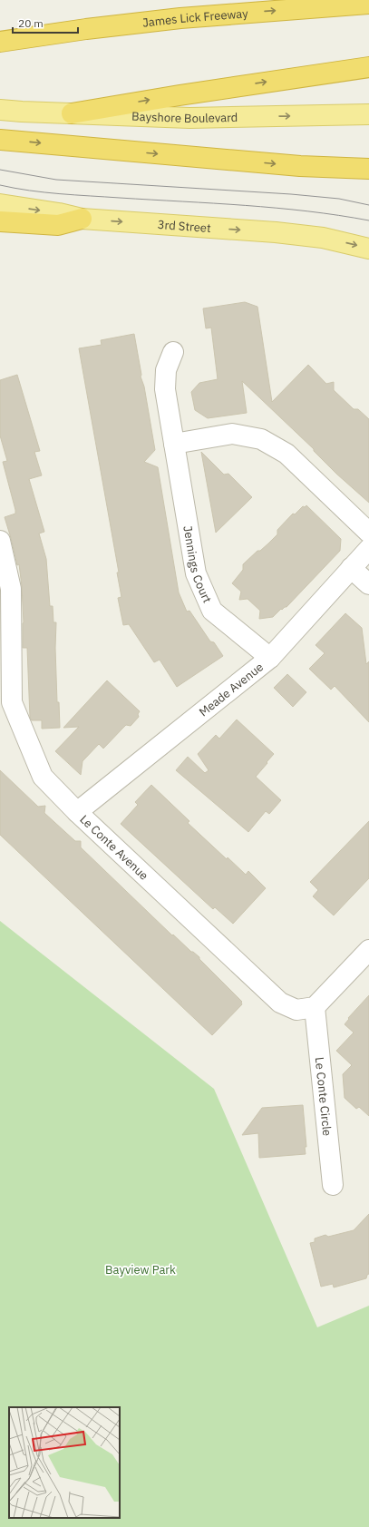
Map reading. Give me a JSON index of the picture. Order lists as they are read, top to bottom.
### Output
{
  "streets": {
    "highway": ["James Lick Freeway"],
    "main road": ["Bayshore Boulevard", "3rd Street"],
    "street": [
      "Jennings Court",
      "Meade Avenue",
      "Le Conte Avenue",
      "Le Conte Circle"
    ]
  },
  "crossings": [
    ["Jennings Court", "Meade Avenue"],
    ["Meade Avenue", "Le Conte Avenue"],
    ["Le Conte Avenue", "Le Conte Circle"]
  ],
  "one_way": ["Bayshore Boulevard", "3rd Street"],
  "parks": ["Bayview Park"],
  "scale_bar": "20 m"
}
